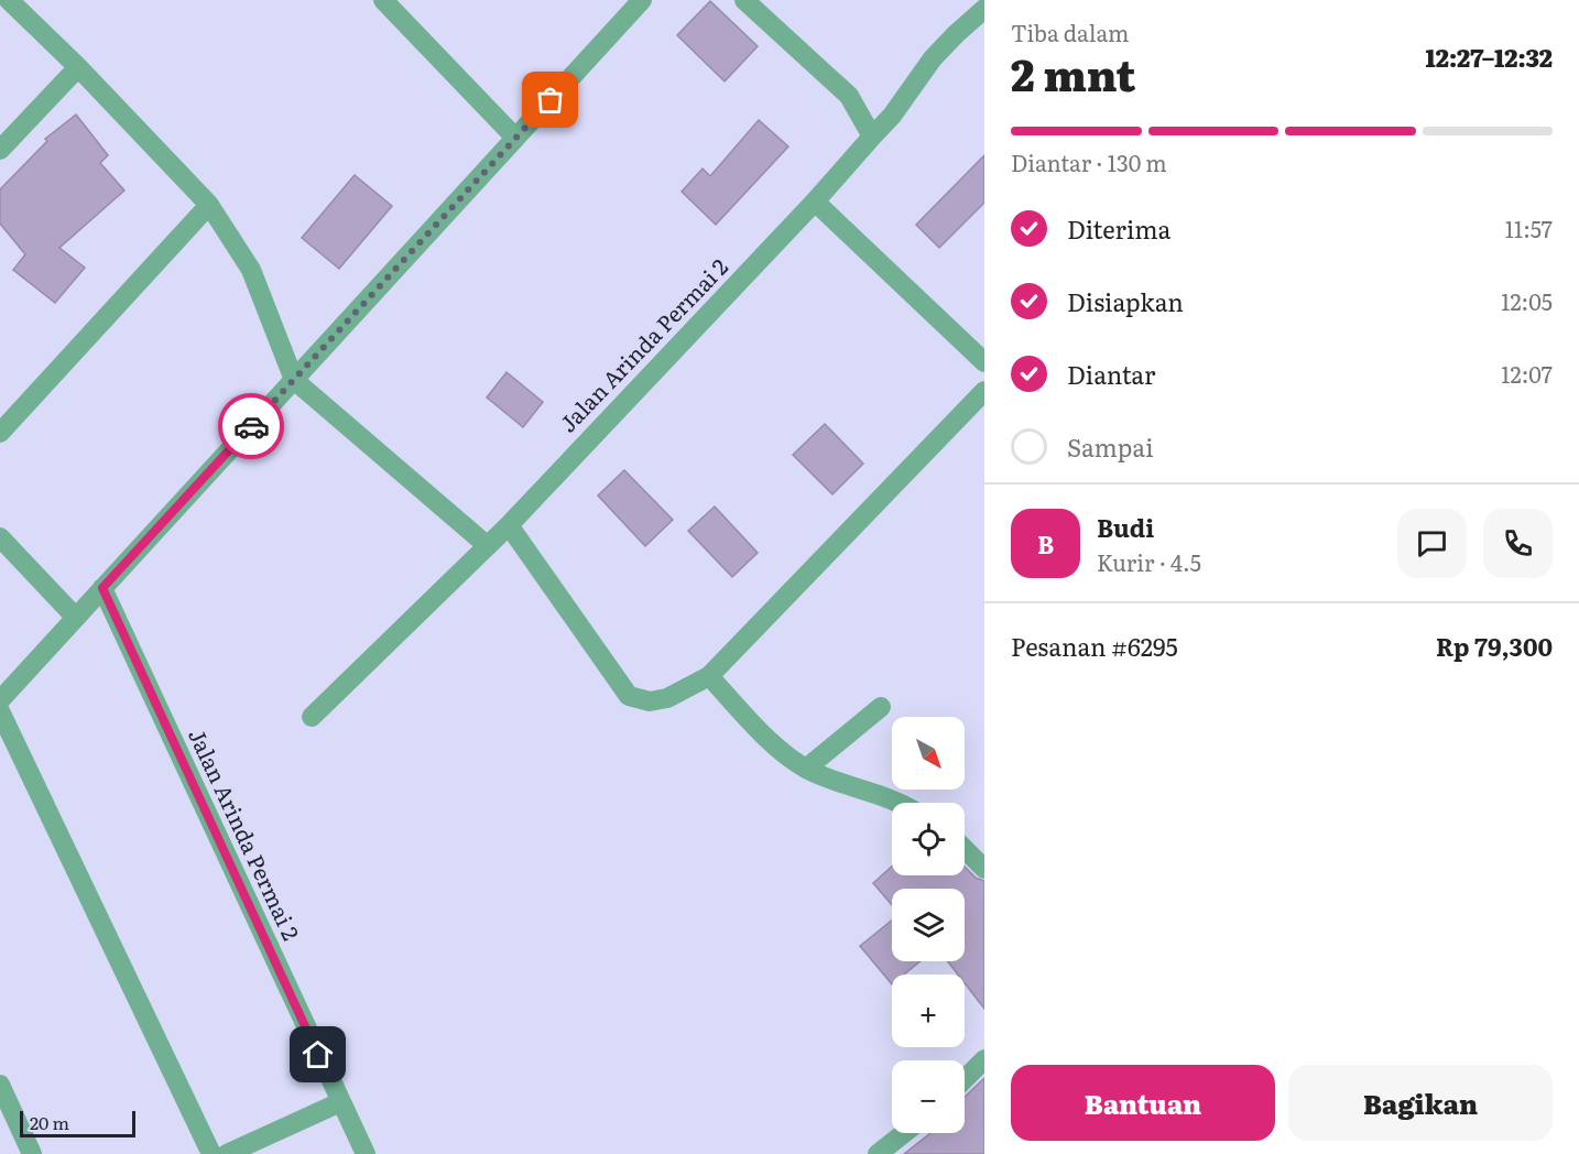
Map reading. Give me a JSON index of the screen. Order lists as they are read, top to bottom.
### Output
{
  "streets": {
    "street": ["Jalan Arinda Permai 2"]
  },
  "scale_bar": "20 m",
  "north": "bottom right",
  "page": {
    "heading": ["2 mnt", "Tiba dalam", "12:27–12:32"],
    "panel": [
      "Budi",
      "Kurir · 4.5",
      "Pesanan #6295",
      "Rp 79,300"
    ],
    "bar": "Diantar · 130 m",
    "list": [
      ["Diterima", "11:57"],
      ["Disiapkan", "12:05"],
      ["Diantar", "12:07"],
      "Sampai"
    ],
    "round": "B",
    "map_buttons": ["+", "−"],
    "buttons": ["Bantuan", "Bagikan"],
    "scale": "20 m"
  }
}
